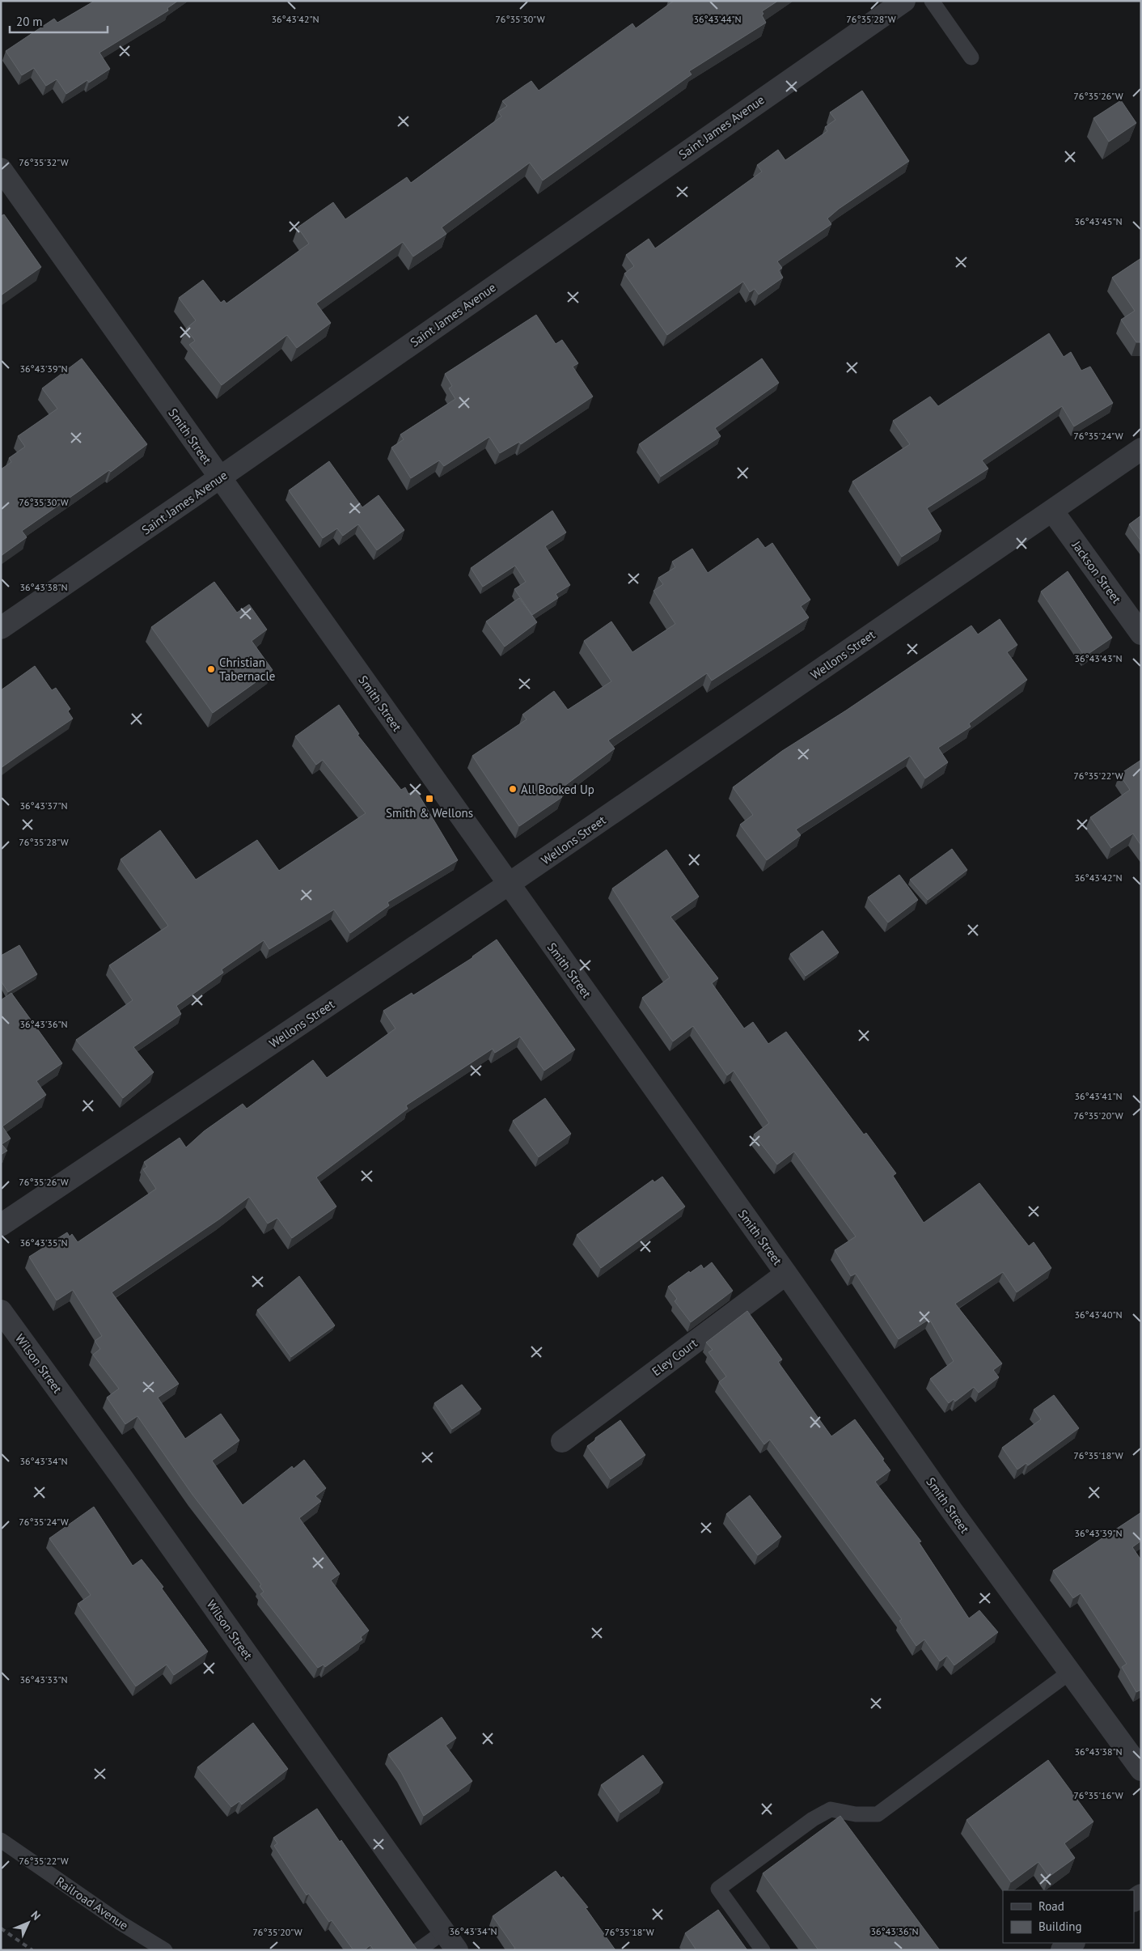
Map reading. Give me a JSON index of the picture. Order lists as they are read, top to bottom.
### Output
{
  "streets": {
    "street": [
      "Saint James Avenue",
      "Smith Street",
      "Jackson Street",
      "Wellons Street",
      "Eley Court",
      "Wilson Street"
    ],
    "lane": ["Railroad Avenue"]
  },
  "crossings": [
    ["Saint James Avenue", "Smith Street"],
    ["Smith Street", "Wellons Street"],
    ["Smith Street", "Eley Court"],
    ["Jackson Street", "Wellons Street"]
  ],
  "places": {
    "other": ["Christian Tabernacle", "All Booked Up"],
    "transit": ["Smith & Wellons"]
  },
  "legend": ["Road", "Building"],
  "scale_bar": "20 m",
  "north": "top right",
  "coordinates": [
    "76°35'30\"W",
    "76°35'28\"W",
    "36°43'42\"N",
    "36°43'44\"N",
    "76°35'26\"W",
    "76°35'32\"W",
    "36°43'45\"N",
    "36°43'39\"N",
    "76°35'24\"W",
    "36°43'38\"N",
    "36°43'43\"N",
    "76°35'22\"W",
    "36°43'37\"N",
    "36°43'36\"N",
    "36°43'41\"N",
    "76°35'20\"W",
    "36°43'35\"N",
    "36°43'40\"N",
    "76°35'18\"W",
    "36°43'34\"N",
    "36°43'33\"N",
    "76°35'16\"W"
  ]
}
